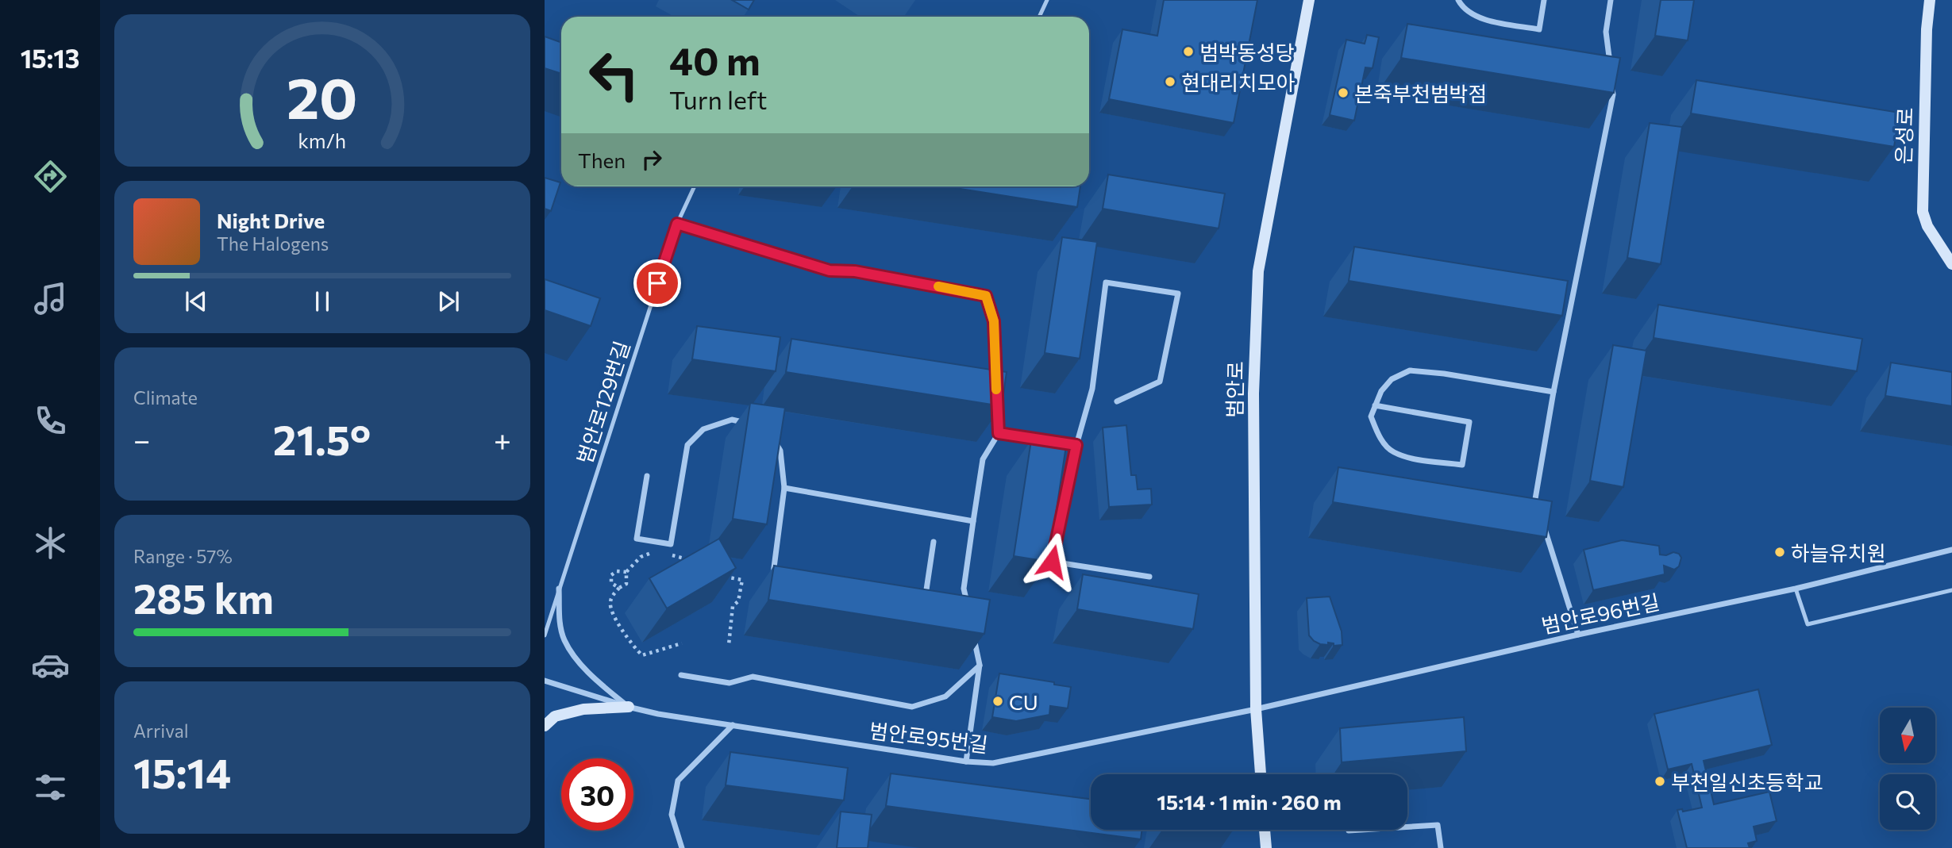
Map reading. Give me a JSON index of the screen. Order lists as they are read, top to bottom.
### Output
{
  "streets": {
    "street": [
      "은성로",
      "범안로",
      "범안로96번길",
      "범안로95번길"
    ],
    "lane": ["범안로129번길"]
  },
  "crossings": [
    ["범안로", "범안로96번길"],
    ["범안로", "범안로95번길"],
    ["범안로129번길", "범안로95번길"],
    ["범안로96번길", "범안로95번길"]
  ],
  "places": [
    "범박동성당",
    "현대리치모아",
    "본죽부천범박점",
    "하늘유치원",
    "CU",
    "부천일신초등학교"
  ],
  "north": "bottom",
  "page": {
    "tabs": "15:13",
    "turn": ["40 m", "Turn left"],
    "then": "Then",
    "song": ["Night Drive", "The Halogens"],
    "tile": [
      "Climate",
      ["Range · 57%", "285 km"],
      ["Arrival", "15:14"]
    ],
    "heat": ["−", "21.5°", "+"],
    "limit": "30",
    "trip": "15:14 · 1 min · 260 m",
    "gauge": ["20", "km/h"]
  }
}
